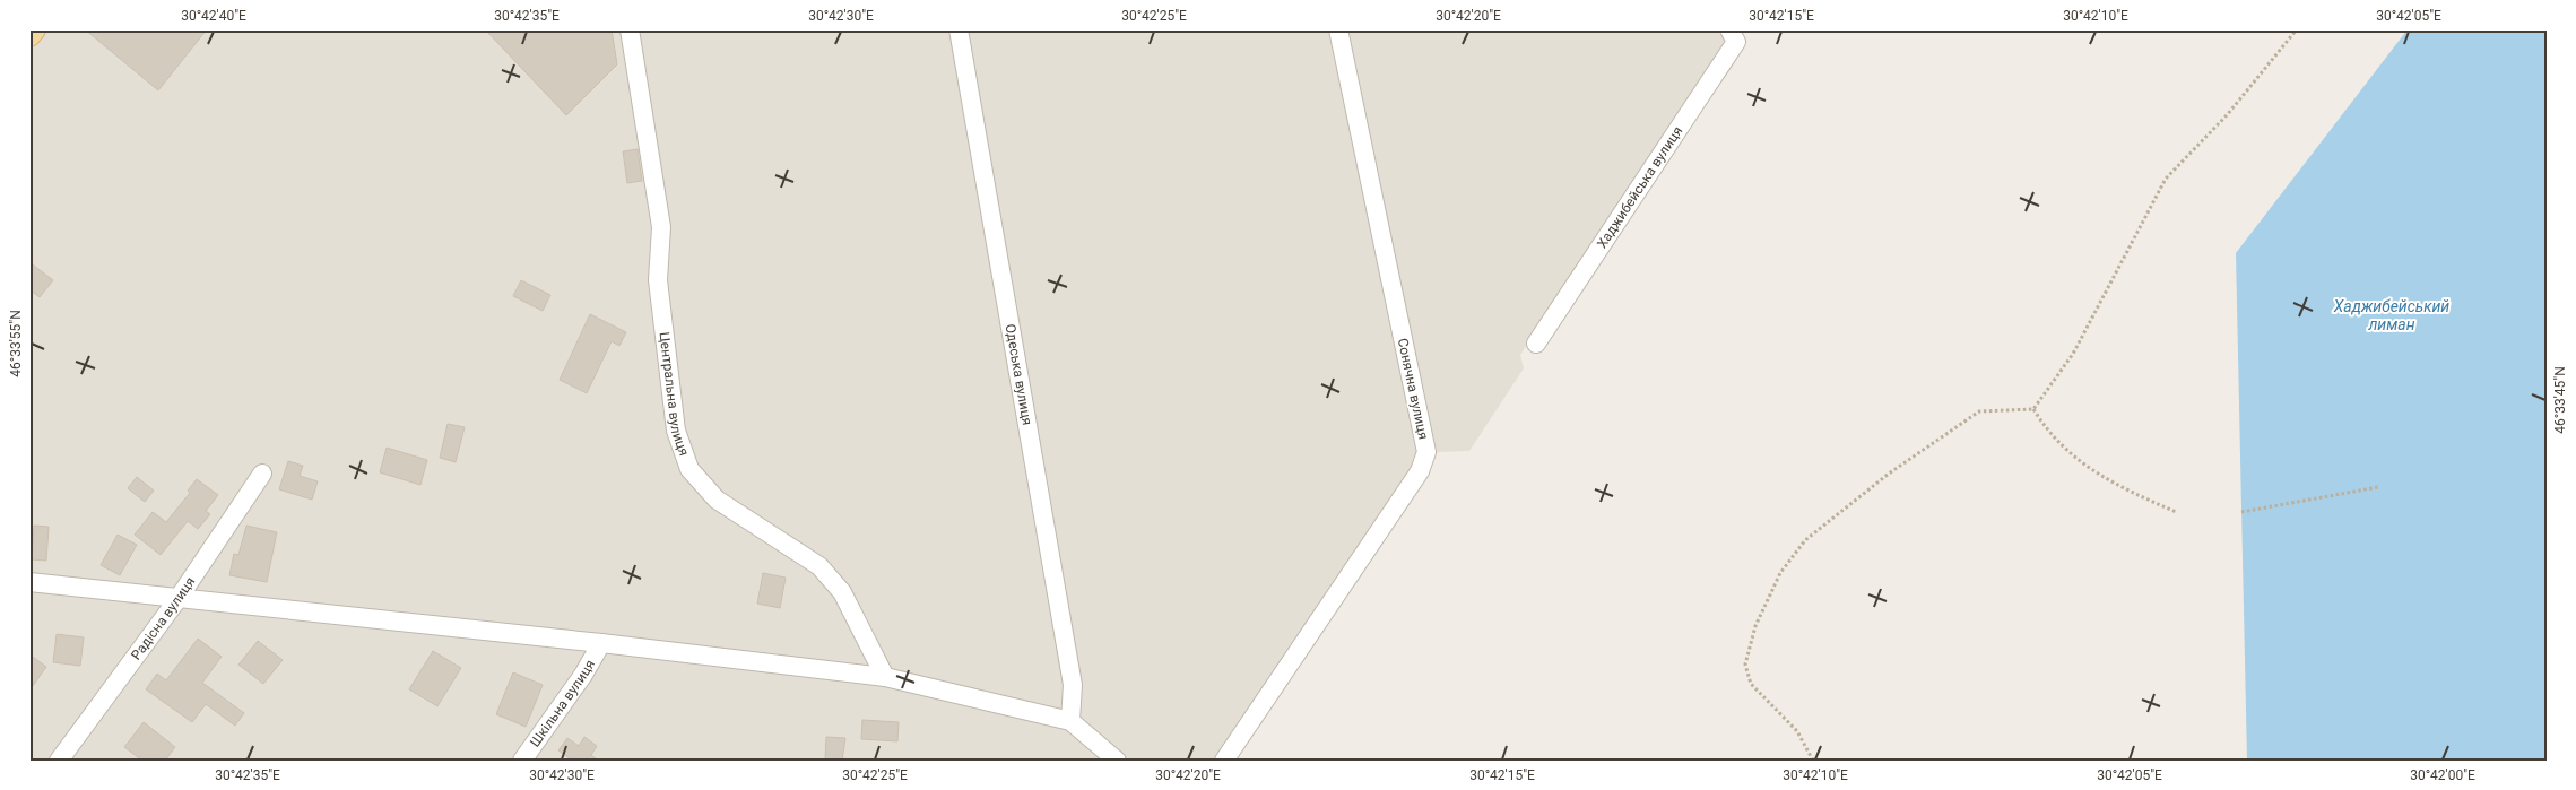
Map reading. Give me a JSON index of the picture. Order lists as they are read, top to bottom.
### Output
{
  "streets": {
    "street": [
      "Хаджибейська вулиця",
      "Одеська вулиця",
      "Сонячна вулиця",
      "Центральна вулиця",
      "Радісна вулиця",
      "Шкільна вулиця"
    ]
  },
  "water": ["Хаджибейський лиман"],
  "coordinates": [
    "30°42'40\"E",
    "30°42'35\"E",
    "30°42'30\"E",
    "30°42'25\"E",
    "30°42'20\"E",
    "30°42'15\"E",
    "30°42'10\"E",
    "30°42'05\"E",
    "46°33'55\"N",
    "46°33'45\"N",
    "30°42'00\"E"
  ]
}
